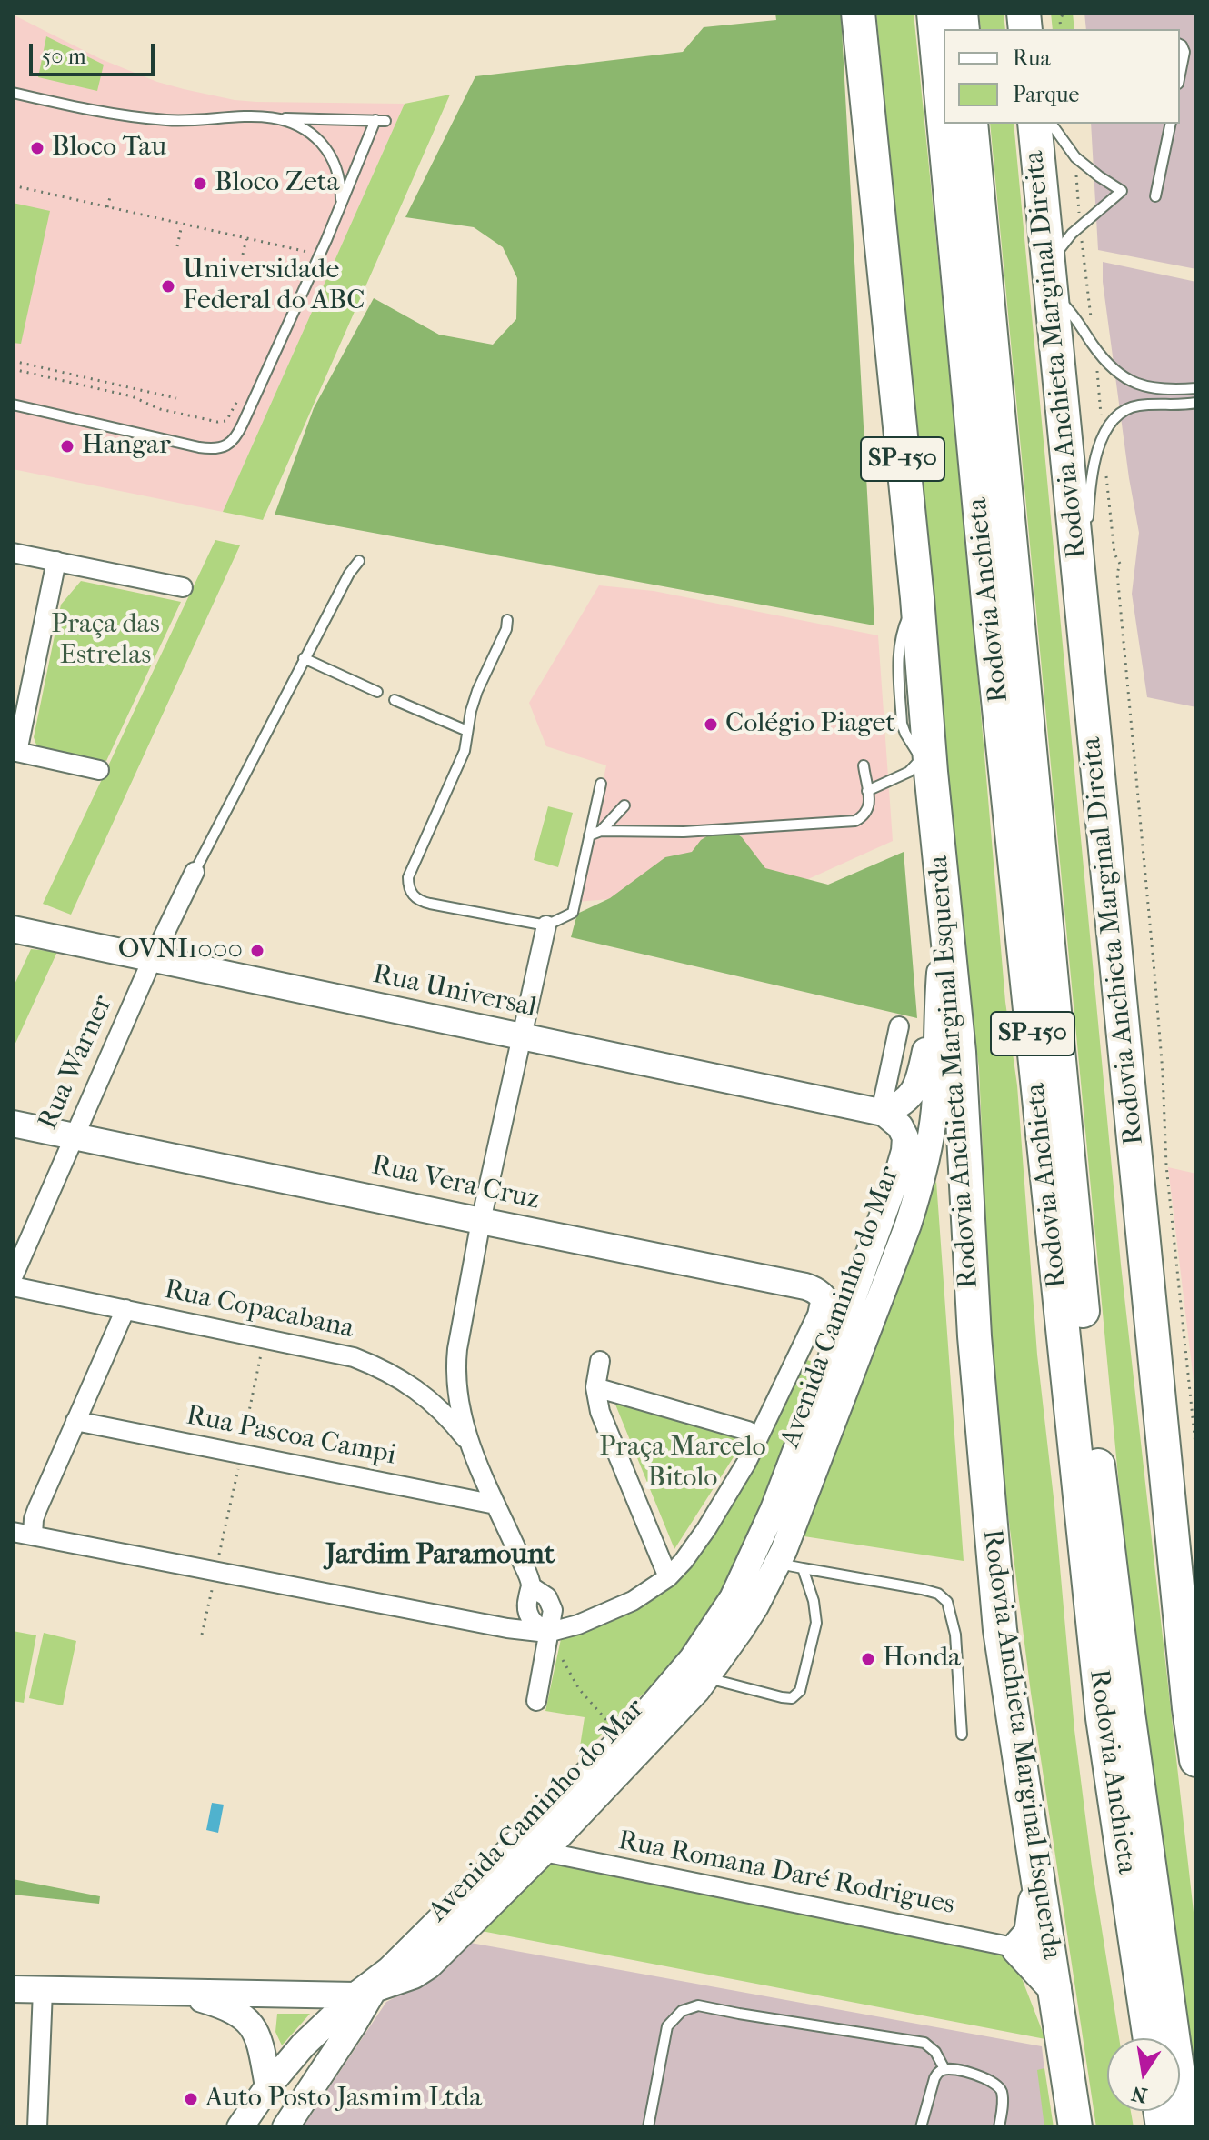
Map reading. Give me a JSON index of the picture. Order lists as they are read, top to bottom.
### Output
{
  "streets": {
    "highway": [
      "Rodovia Anchieta Marginal Direita",
      "SP-150",
      "Rodovia Anchieta",
      "Rodovia Anchieta Marginal Esquerda"
    ],
    "street": [
      "Rua Universal",
      "Rua Warner",
      "Rua Vera Cruz",
      "Avenida Caminho do Mar",
      "Rua Copacabana",
      "Rua Pascoa Campi",
      "Rua Romana Daré Rodrigues"
    ]
  },
  "crossings": [
    ["Rua Universal", "Rua Warner"],
    ["Rua Universal", "Avenida Caminho do Mar"],
    ["Rua Warner", "Rua Vera Cruz"],
    ["Rodovia Anchieta Marginal Esquerda", "Avenida Caminho do Mar"],
    ["Avenida Caminho do Mar", "Rua Romana Daré Rodrigues"]
  ],
  "districts": ["Jardim Paramount"],
  "parks": ["Praça das Estrelas", "Praça Marcelo Bitolo"],
  "places": [
    "Bloco Tau",
    "Bloco Zeta",
    "Universidade Federal do ABC",
    "Hangar",
    "Colégio Piaget",
    "OVNI1000",
    "Honda",
    "Auto Posto Jasmim Ltda"
  ],
  "legend": ["Rua", "Parque"],
  "scale_bar": "50 m",
  "north": "bottom"
}
